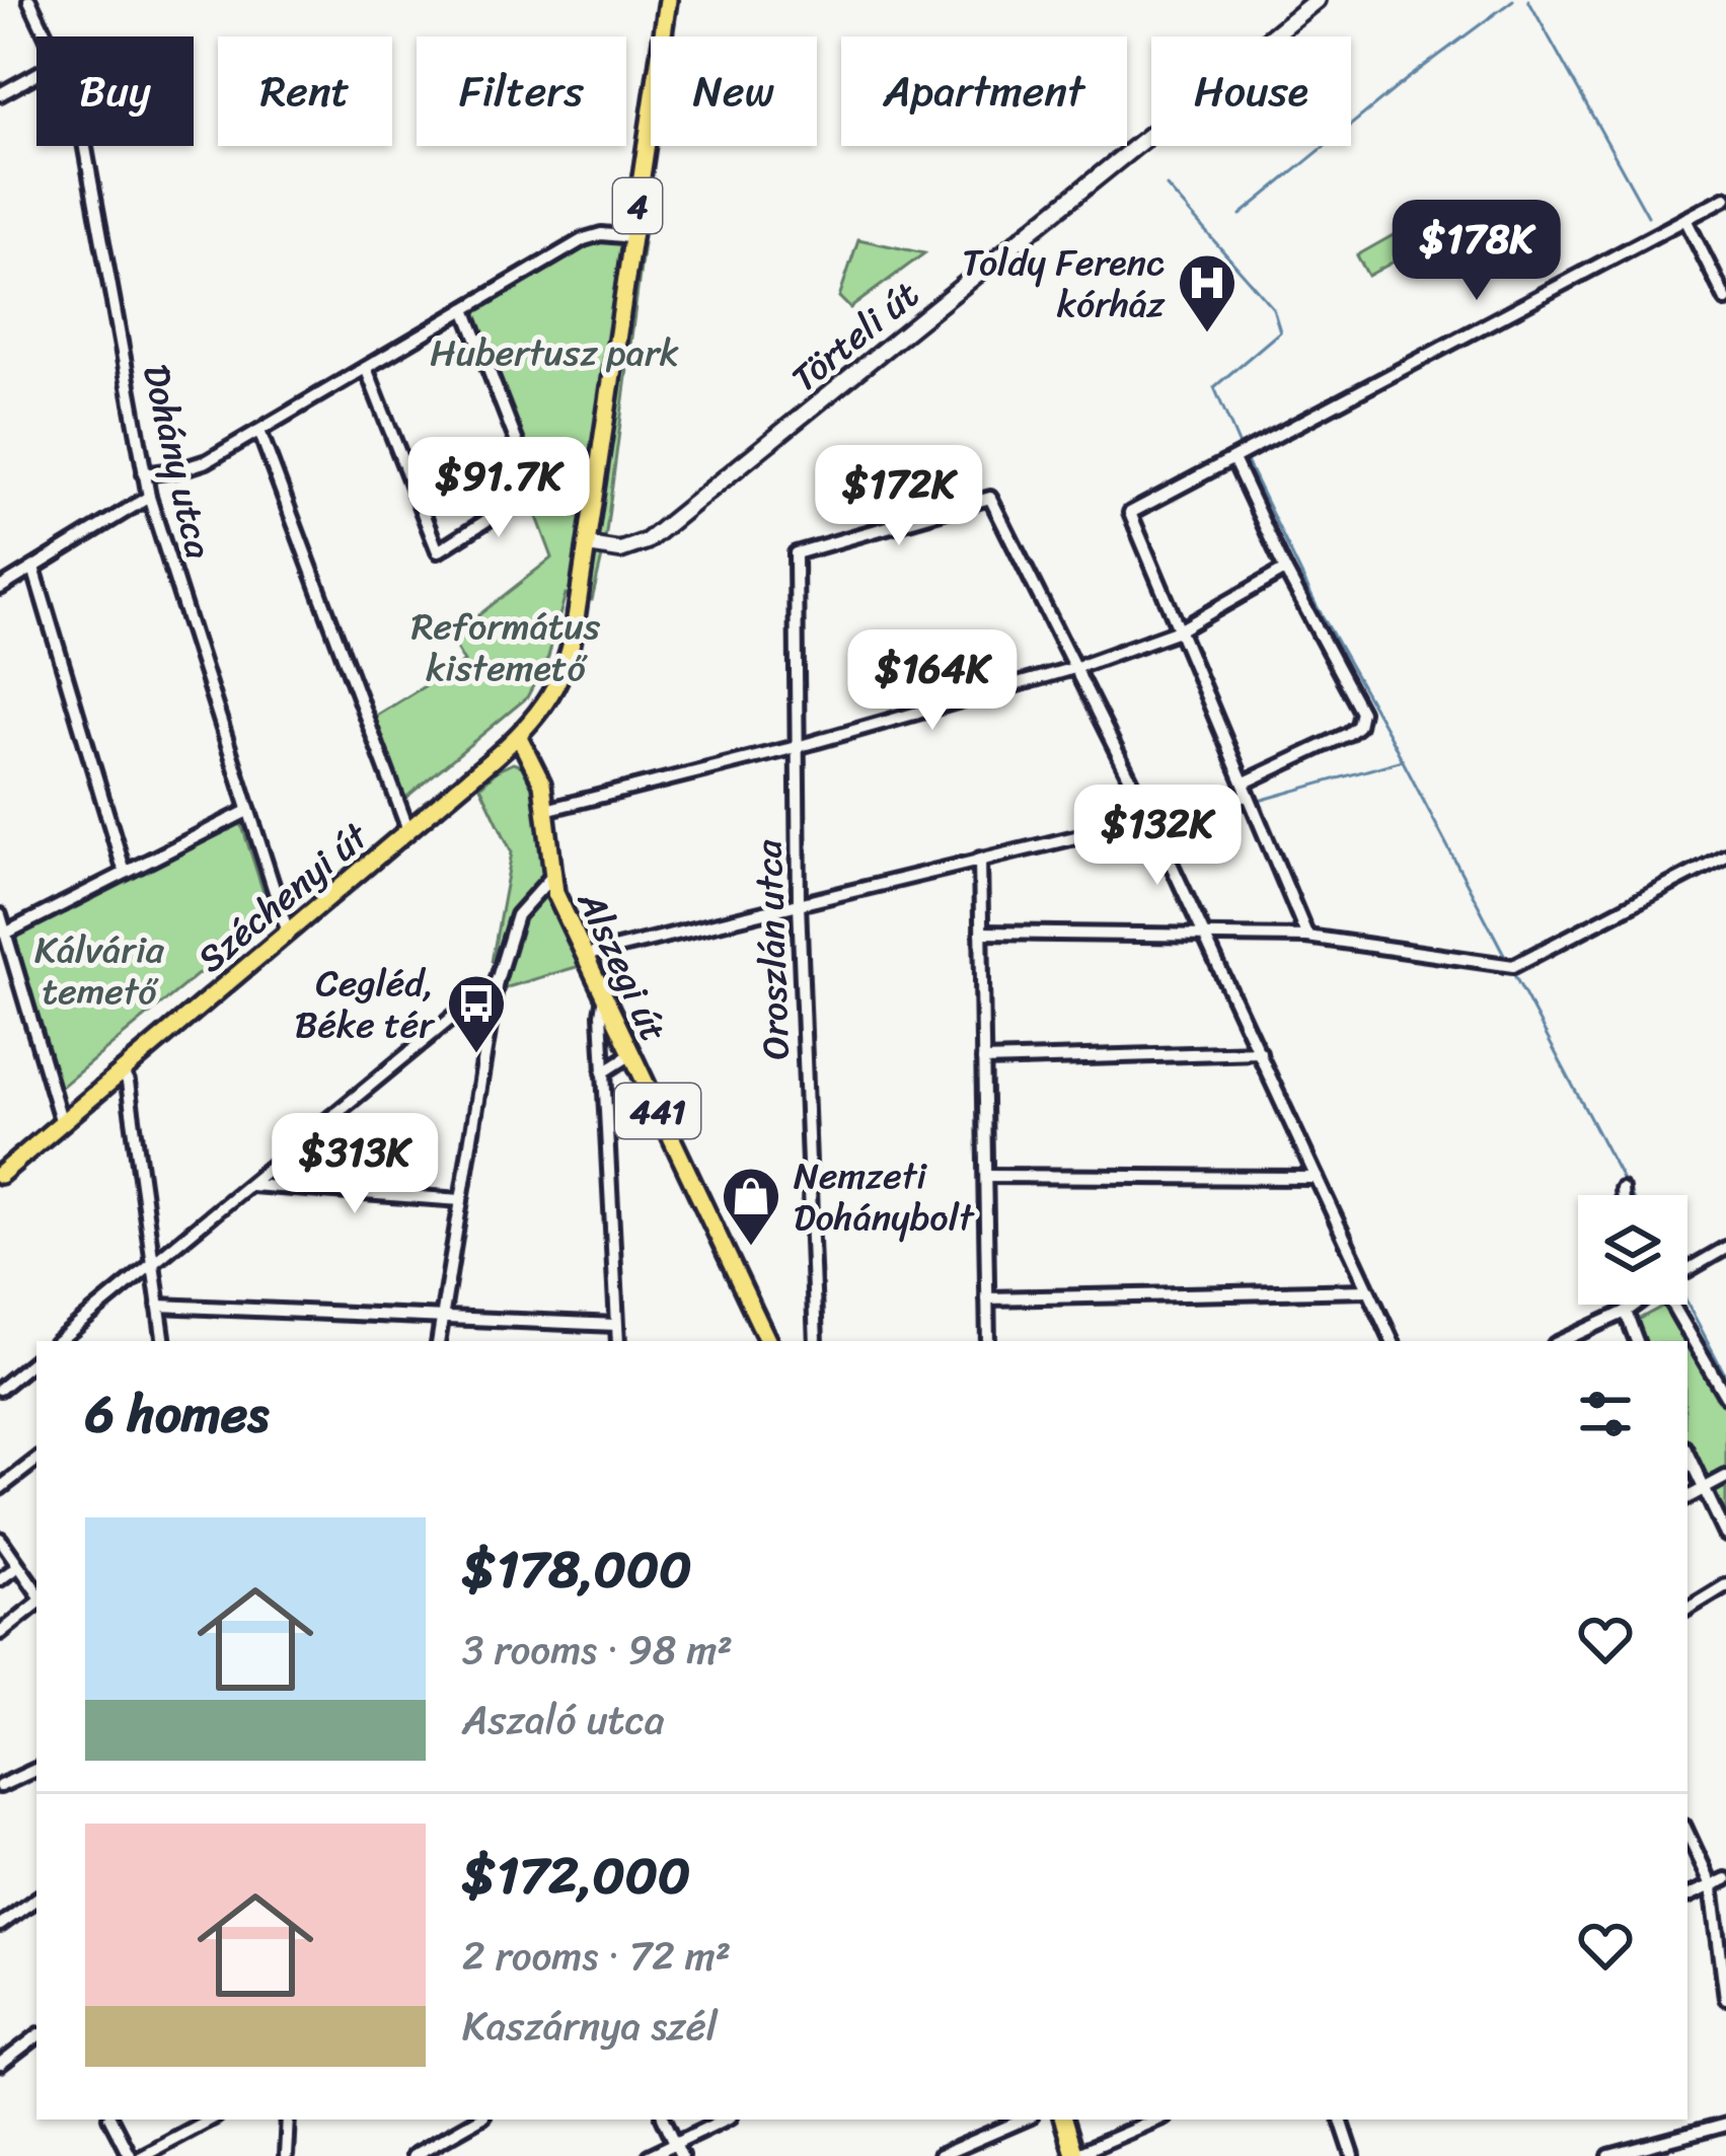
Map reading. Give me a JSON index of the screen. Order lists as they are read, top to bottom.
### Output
{
  "streets": {
    "main road": [
      "4",
      "Törteli út",
      "Széchenyi út",
      "Alszegi út",
      "441"
    ],
    "street": ["Dohány utca", "Oroszlán utca"]
  },
  "crossings": [
    ["4", "Törteli út"],
    ["4", "Széchenyi út"],
    ["Törteli út", "Széchenyi út"],
    ["Dohány utca", "Széchenyi út"],
    ["Széchenyi út", "Alszegi út"]
  ],
  "parks": ["Hubertusz park", "Református kistemető", "Kálvária temető"],
  "places": {
    "hospital": ["Toldy Ferenc kórház"],
    "bus stop": ["Cegléd, Béke tér"],
    "shop": ["Nemzeti Dohánybolt"]
  },
  "page": {
    "chip": [
      "Buy",
      "Rent",
      "Filters",
      "New",
      "Apartment",
      "House"
    ],
    "price": [
      "$178K",
      "$91.7K",
      "$172K",
      "$164K",
      "$132K",
      "$313K"
    ],
    "heading": "6 homes",
    "list": [
      {
        "name": "$178,000",
        "note": "3 rooms · 98 m² · Aszaló utca"
      },
      {
        "name": "$172,000",
        "note": "2 rooms · 72 m² · Kaszárnya szél"
      }
    ]
  }
}
